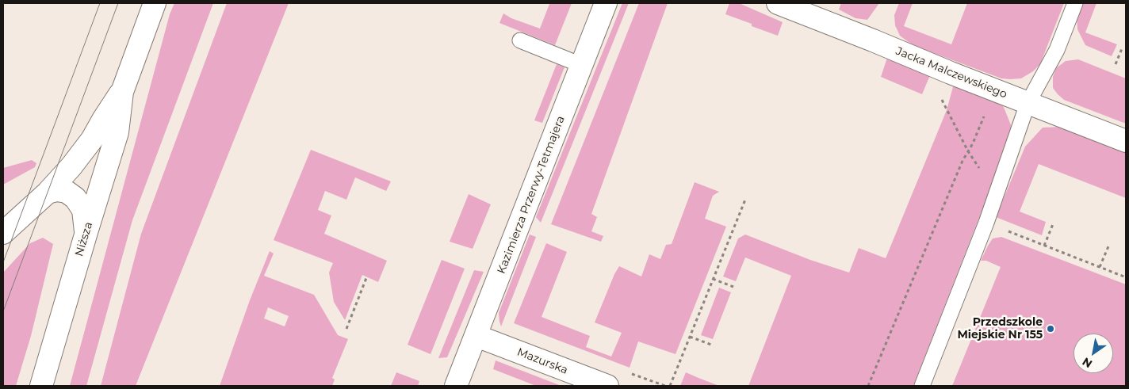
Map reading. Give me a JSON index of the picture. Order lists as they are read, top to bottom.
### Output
{
  "streets": {
    "street": [
      "Jacka Malczewskiego",
      "Kazimierza Przerwy-Tetmajera",
      "Niższa",
      "Mazurska"
    ]
  },
  "crossings": [
    ["Kazimierza Przerwy-Tetmajera", "Mazurska"]
  ],
  "places": ["Przedszkole Miejskie Nr 155"],
  "north": "bottom left"
}
